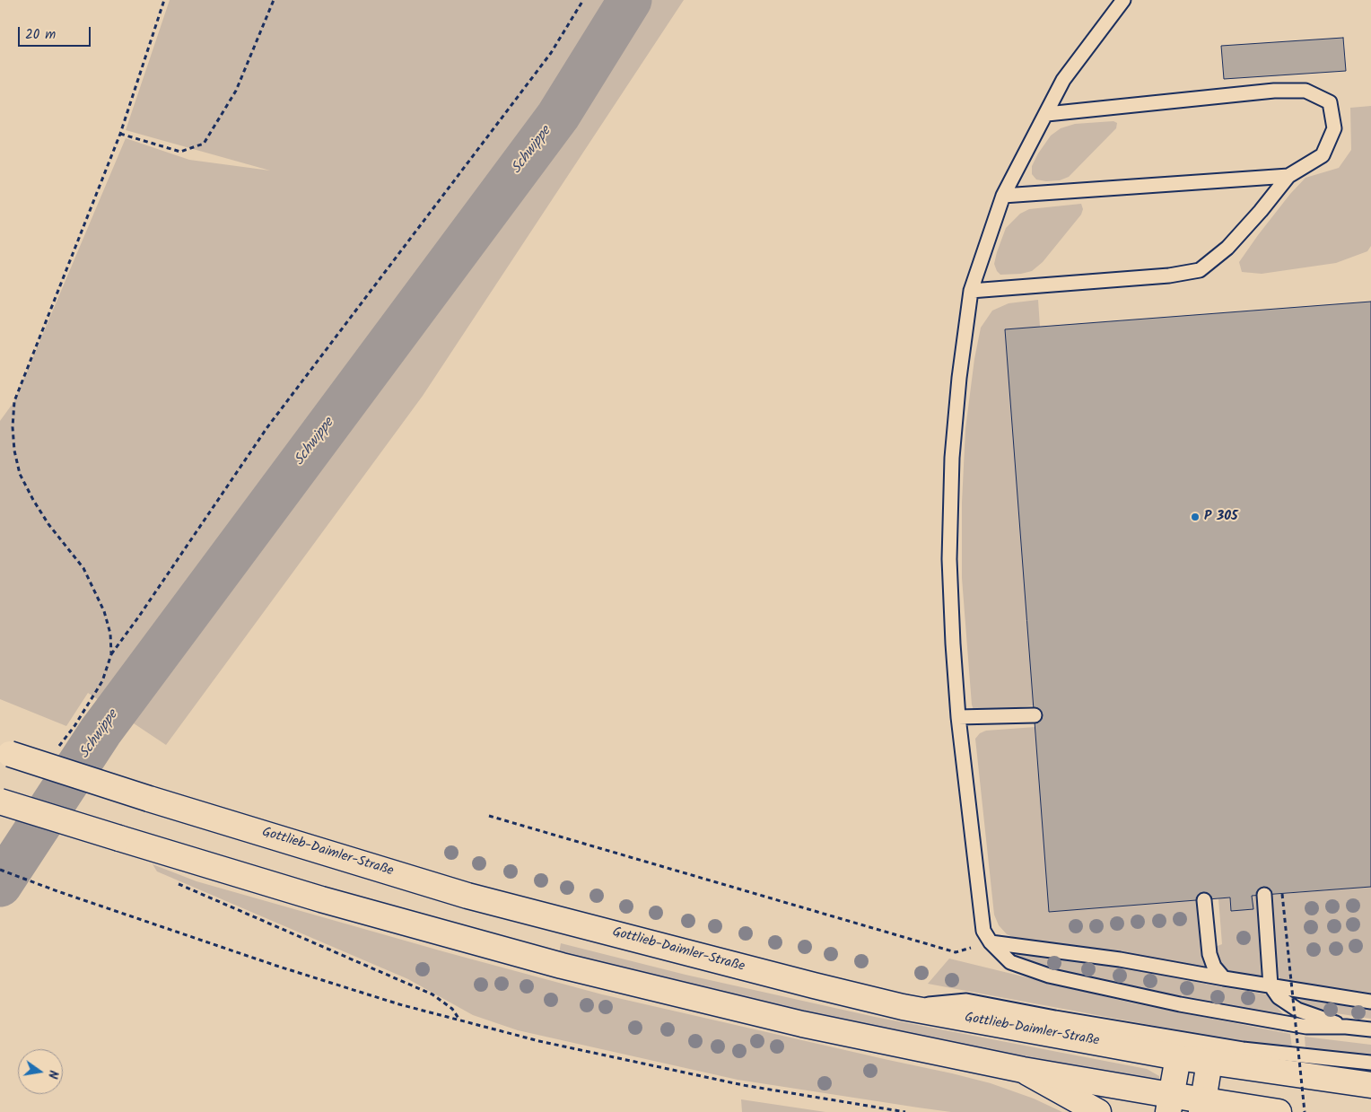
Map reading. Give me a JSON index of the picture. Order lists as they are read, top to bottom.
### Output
{
  "streets": {
    "main road": ["Gottlieb-Daimler-Straße"]
  },
  "water": ["Schwippe"],
  "places": ["P 305"],
  "scale_bar": "20 m",
  "north": "right"
}
